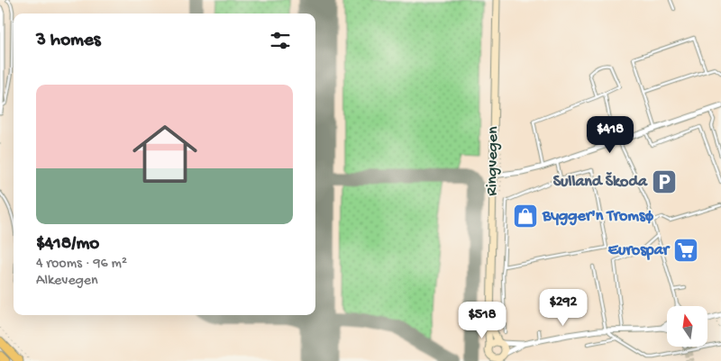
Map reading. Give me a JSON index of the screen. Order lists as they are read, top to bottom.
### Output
{
  "streets": {
    "street": ["Ringvegen"]
  },
  "places": {
    "parking": ["Sulland Škoda"],
    "shop": ["Bygger'n Tromsø"],
    "supermarket": ["Eurospar"]
  },
  "north": "top",
  "page": {
    "heading": "3 homes",
    "list": [
      {
        "name": "$418/mo",
        "note": "4 rooms · 96 m² · Alkevegen"
      }
    ],
    "price": ["$418", "$292", "$518"]
  }
}
